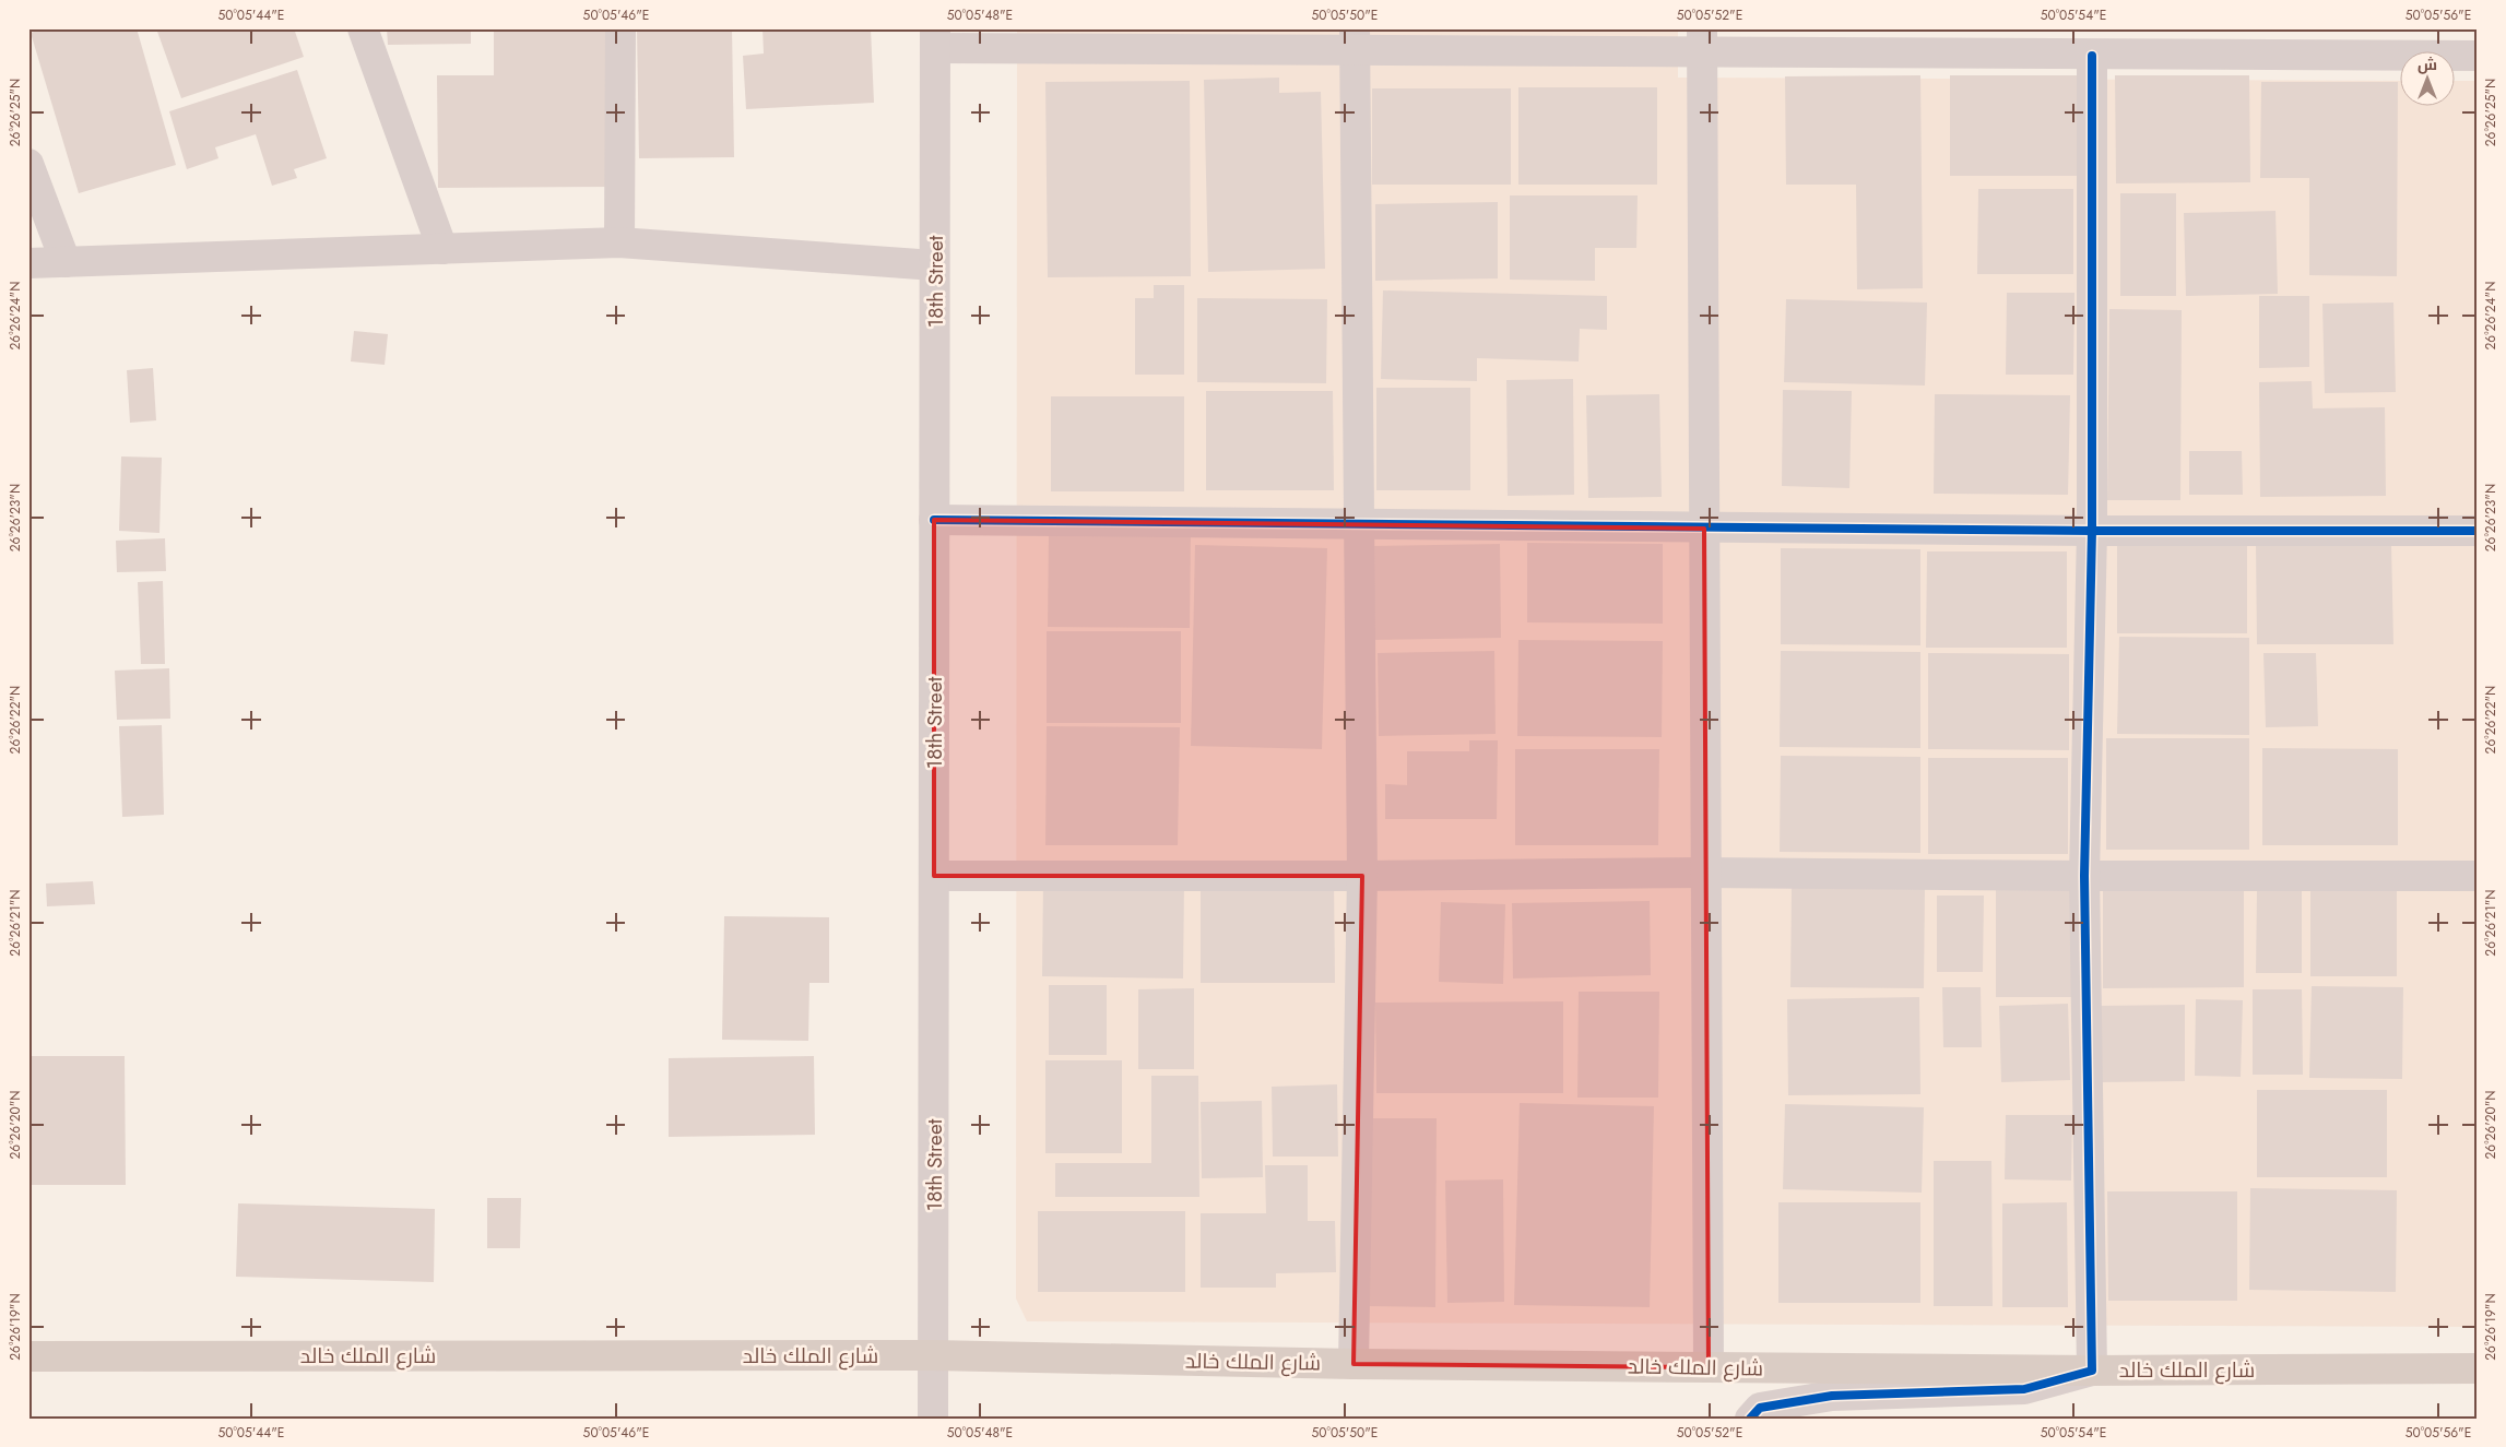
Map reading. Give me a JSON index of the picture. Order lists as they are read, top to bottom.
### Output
{
  "streets": {
    "main road": ["شارع الملك خالد"],
    "street": ["18th Street"]
  },
  "crossings": [
    ["18th Street", "شارع الملك خالد"]
  ],
  "north": "top",
  "coordinates": [
    "50°05'44\"E",
    "50°05'46\"E",
    "50°05'48\"E",
    "50°05'50\"E",
    "50°05'52\"E",
    "50°05'54\"E",
    "50°05'56\"E",
    "26°26'25\"N",
    "26°26'24\"N",
    "26°26'23\"N",
    "26°26'22\"N",
    "26°26'21\"N",
    "26°26'20\"N",
    "26°26'19\"N"
  ]
}
